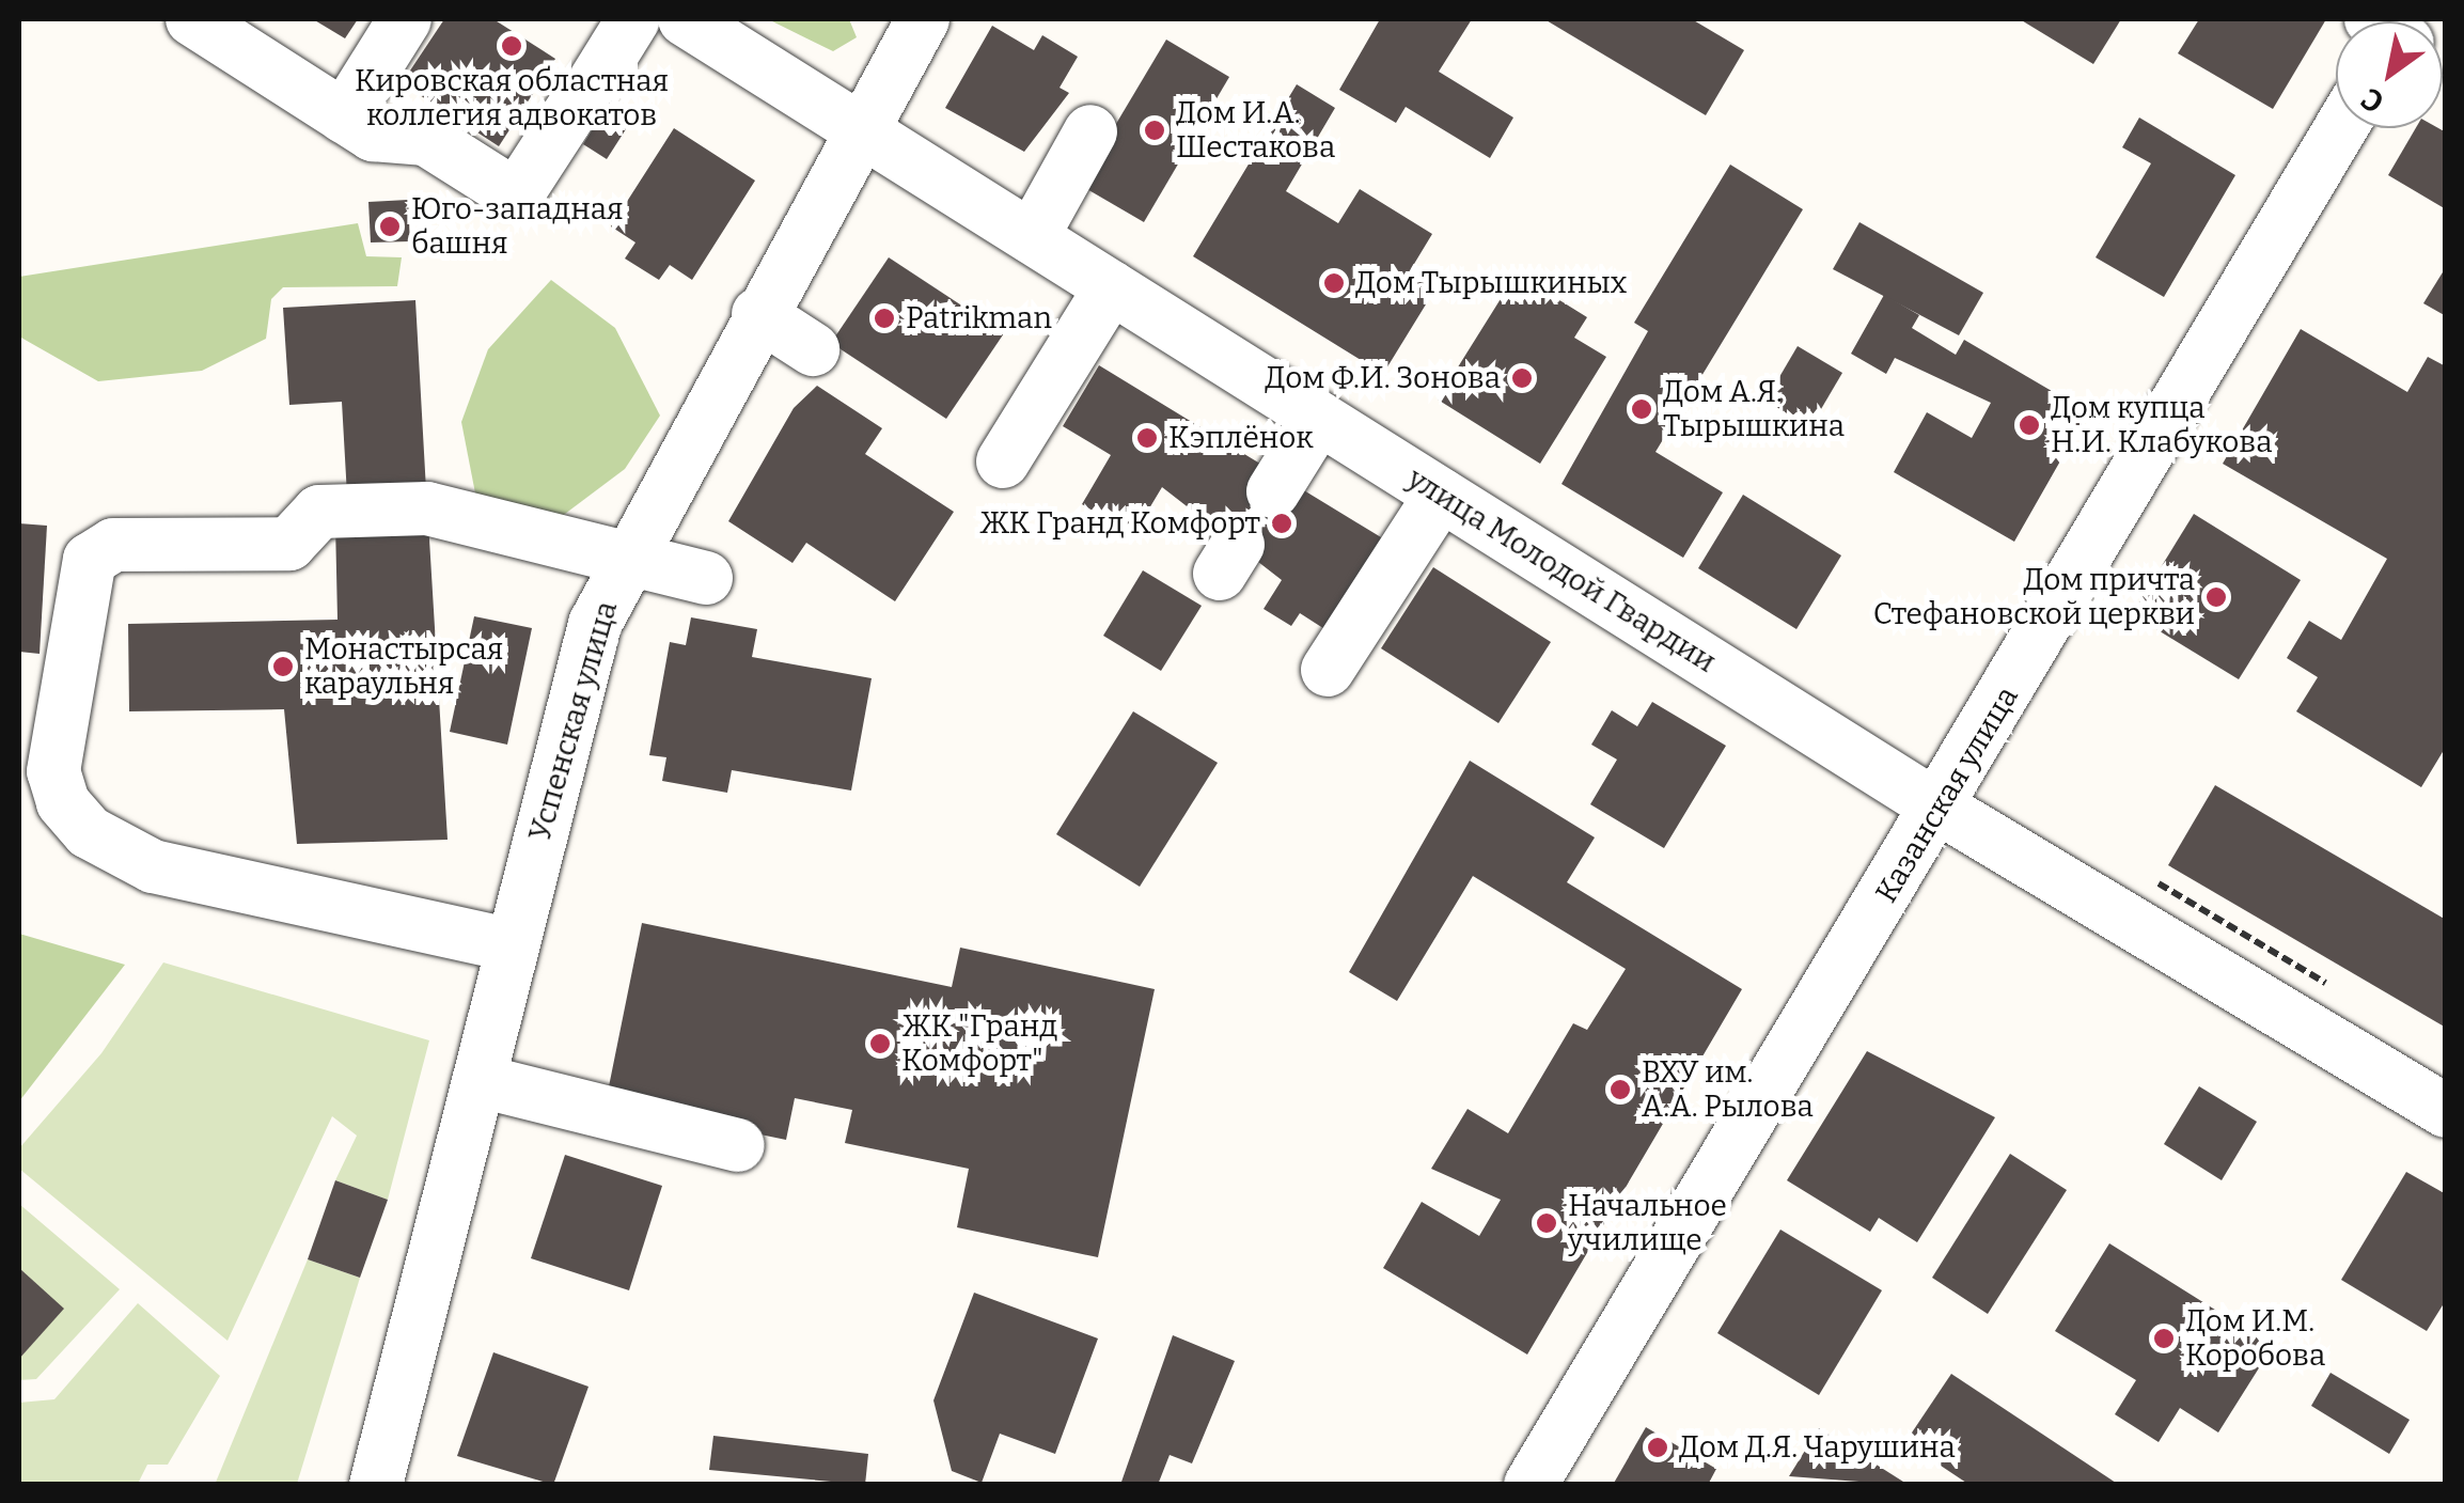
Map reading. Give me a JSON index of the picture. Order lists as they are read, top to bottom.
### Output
{
  "streets": {
    "street": ["улица Молодой Гвардии", "Успенская улица", "Казанская улица"]
  },
  "crossings": [
    ["улица Молодой Гвардии", "Успенская улица"],
    ["улица Молодой Гвардии", "Казанская улица"]
  ],
  "places": [
    "Кировская областная коллегия адвокатов",
    "Дом И.А. Шестакова",
    "Юго-западная башня",
    "Дом Тырышкиных",
    "Patrikman",
    "Дом Ф.И. Зонова",
    "Дом А.Я. Тырышкина",
    "Дом купца Н.И. Клабукова",
    "Кэплёнок",
    "ЖК Гранд Комфорт",
    "Дом причта Стефановской церкви",
    "Монастырсая караульня",
    "ЖК \"Гранд Комфорт\"",
    "ВХУ им. А.А. Рылова",
    "Начальное училище",
    "Дом И.М. Коробова",
    "Дом Д.Я. Чарушина"
  ],
  "north": "bottom left"
}
